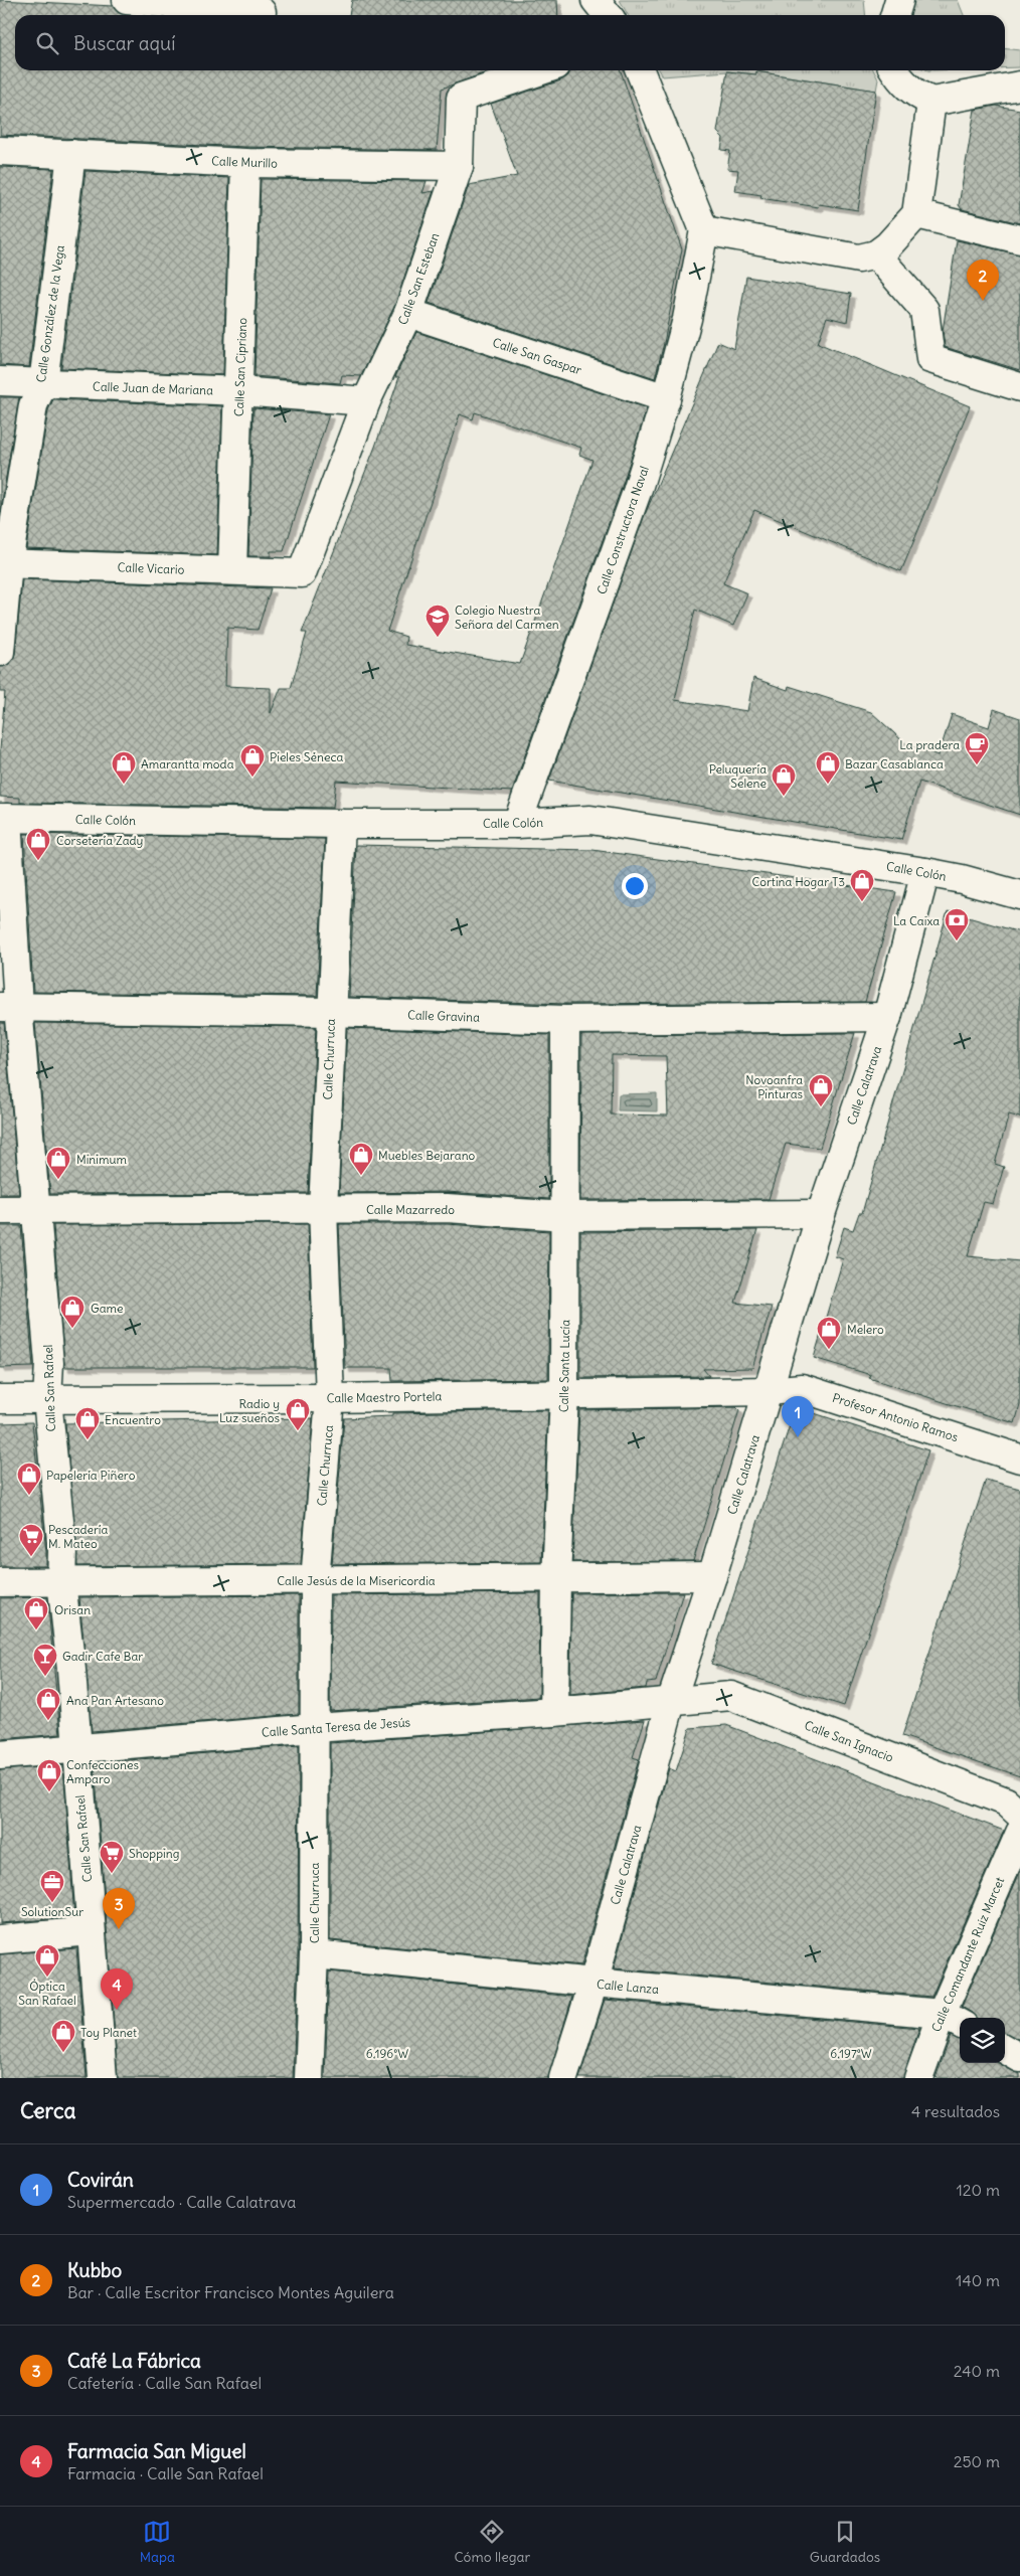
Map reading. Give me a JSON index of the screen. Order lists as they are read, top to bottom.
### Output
{
  "streets": {
    "street": [
      "Calle Murillo",
      "Calle San Esteban",
      "Calle González de la Vega",
      "Calle San Gaspar",
      "Calle San Cipriano",
      "Calle Juan de Mariana",
      "Calle Constructora Naval",
      "Calle Vicario",
      "Calle Colón",
      "Calle Gravina",
      "Calle Churruca",
      "Calle Calatrava",
      "Calle Mazarredo",
      "Calle Santa Lucía",
      "Calle San Rafael",
      "Calle Maestro Portela",
      "Profesor Antonio Ramos",
      "Calle Jesús de la Misericordia",
      "Calle Santa Teresa de Jesús",
      "Calle San Ignacio",
      "Calle Comandante Ruiz Marcet",
      "Calle Lanza"
    ]
  },
  "crossings": [
    ["Calle Murillo", "Calle San Esteban"],
    ["Calle Murillo", "Calle González de la Vega"],
    ["Calle Murillo", "Calle San Cipriano"],
    ["Calle San Esteban", "Calle San Gaspar"],
    ["Calle San Esteban", "Calle Juan de Mariana"],
    ["Calle San Esteban", "Calle Vicario"],
    ["Calle González de la Vega", "Calle Juan de Mariana"],
    ["Calle González de la Vega", "Calle Vicario"],
    ["Calle San Gaspar", "Calle Constructora Naval"],
    ["Calle San Cipriano", "Calle Juan de Mariana"],
    ["Calle San Cipriano", "Calle Vicario"],
    ["Calle Constructora Naval", "Calle Colón"],
    ["Calle Colón", "Calle Churruca"],
    ["Calle Colón", "Calle Calatrava"],
    ["Calle Colón", "Calle San Rafael"],
    ["Calle Gravina", "Calle Churruca"],
    ["Calle Gravina", "Calle Calatrava"],
    ["Calle Gravina", "Calle Santa Lucía"],
    ["Calle Gravina", "Calle San Rafael"],
    ["Calle Churruca", "Calle Mazarredo"],
    ["Calle Churruca", "Calle Maestro Portela"],
    ["Calle Churruca", "Calle Jesús de la Misericordia"],
    ["Calle Churruca", "Calle Santa Teresa de Jesús"],
    ["Calle Churruca", "Calle Lanza"],
    ["Calle Calatrava", "Calle Mazarredo"],
    ["Calle Calatrava", "Calle Maestro Portela"],
    ["Calle Calatrava", "Profesor Antonio Ramos"],
    ["Calle Calatrava", "Calle Jesús de la Misericordia"],
    ["Calle Calatrava", "Calle Santa Teresa de Jesús"],
    ["Calle Calatrava", "Calle San Ignacio"],
    ["Calle Calatrava", "Calle Lanza"],
    ["Calle Mazarredo", "Calle Santa Lucía"],
    ["Calle Mazarredo", "Calle San Rafael"],
    ["Calle Santa Lucía", "Calle Maestro Portela"],
    ["Calle Santa Lucía", "Calle Jesús de la Misericordia"],
    ["Calle Santa Lucía", "Calle Santa Teresa de Jesús"],
    ["Calle San Rafael", "Calle Maestro Portela"],
    ["Calle San Rafael", "Calle Jesús de la Misericordia"],
    ["Calle San Rafael", "Calle Santa Teresa de Jesús"],
    ["Calle Maestro Portela", "Profesor Antonio Ramos"],
    ["Calle Santa Teresa de Jesús", "Calle San Ignacio"],
    ["Calle Comandante Ruiz Marcet", "Calle Lanza"]
  ],
  "places": {
    "school or university": ["Colegio Nuestra Señora del Carmen"],
    "cafe": ["La pradera"],
    "shop": [
      "Pieles Séneca",
      "Amarantta moda",
      "Bazar Casablanca",
      "Peluquería Selene",
      "Corsetería Zady",
      "Cortina Hogar T3",
      "Novoanfra Pinturas",
      "Muebles Bejarano",
      "Minimum",
      "Game",
      "Melero",
      "Radio y Luz sueños",
      "Encuentro",
      "Papelería Piñero",
      "Orisan",
      "Ana Pan Artesano",
      "Confecciones Amparo",
      "Óptica San Rafael",
      "Toy Planet"
    ],
    "bank": ["La Caixa"],
    "supermarket": ["Pescadería M. Mateo", "Shopping"],
    "bar": ["Gadir Cafe Bar"],
    "office": ["SolutionSur"]
  },
  "page": {
    "search": "Buscar aquí",
    "pins": [
      "2",
      "1",
      "3",
      "4"
    ],
    "heading": ["Cerca", "4 resultados"],
    "list": [
      {
        "mark": "1",
        "name": "Covirán",
        "note": "Supermercado · Calle Calatrava",
        "value": "120 m"
      },
      {
        "mark": "2",
        "name": "Kubbo",
        "note": "Bar · Calle Escritor Francisco Montes Aguilera",
        "value": "140 m"
      },
      {
        "mark": "3",
        "name": "Café La Fábrica",
        "note": "Cafetería · Calle San Rafael",
        "value": "240 m"
      },
      {
        "mark": "4",
        "name": "Farmacia San Miguel",
        "note": "Farmacia · Calle San Rafael",
        "value": "250 m"
      }
    ],
    "nav": ["Mapa", "Cómo llegar", "Guardados"]
  },
  "coordinates": ["6.196°W", "6.197°W"]
}
